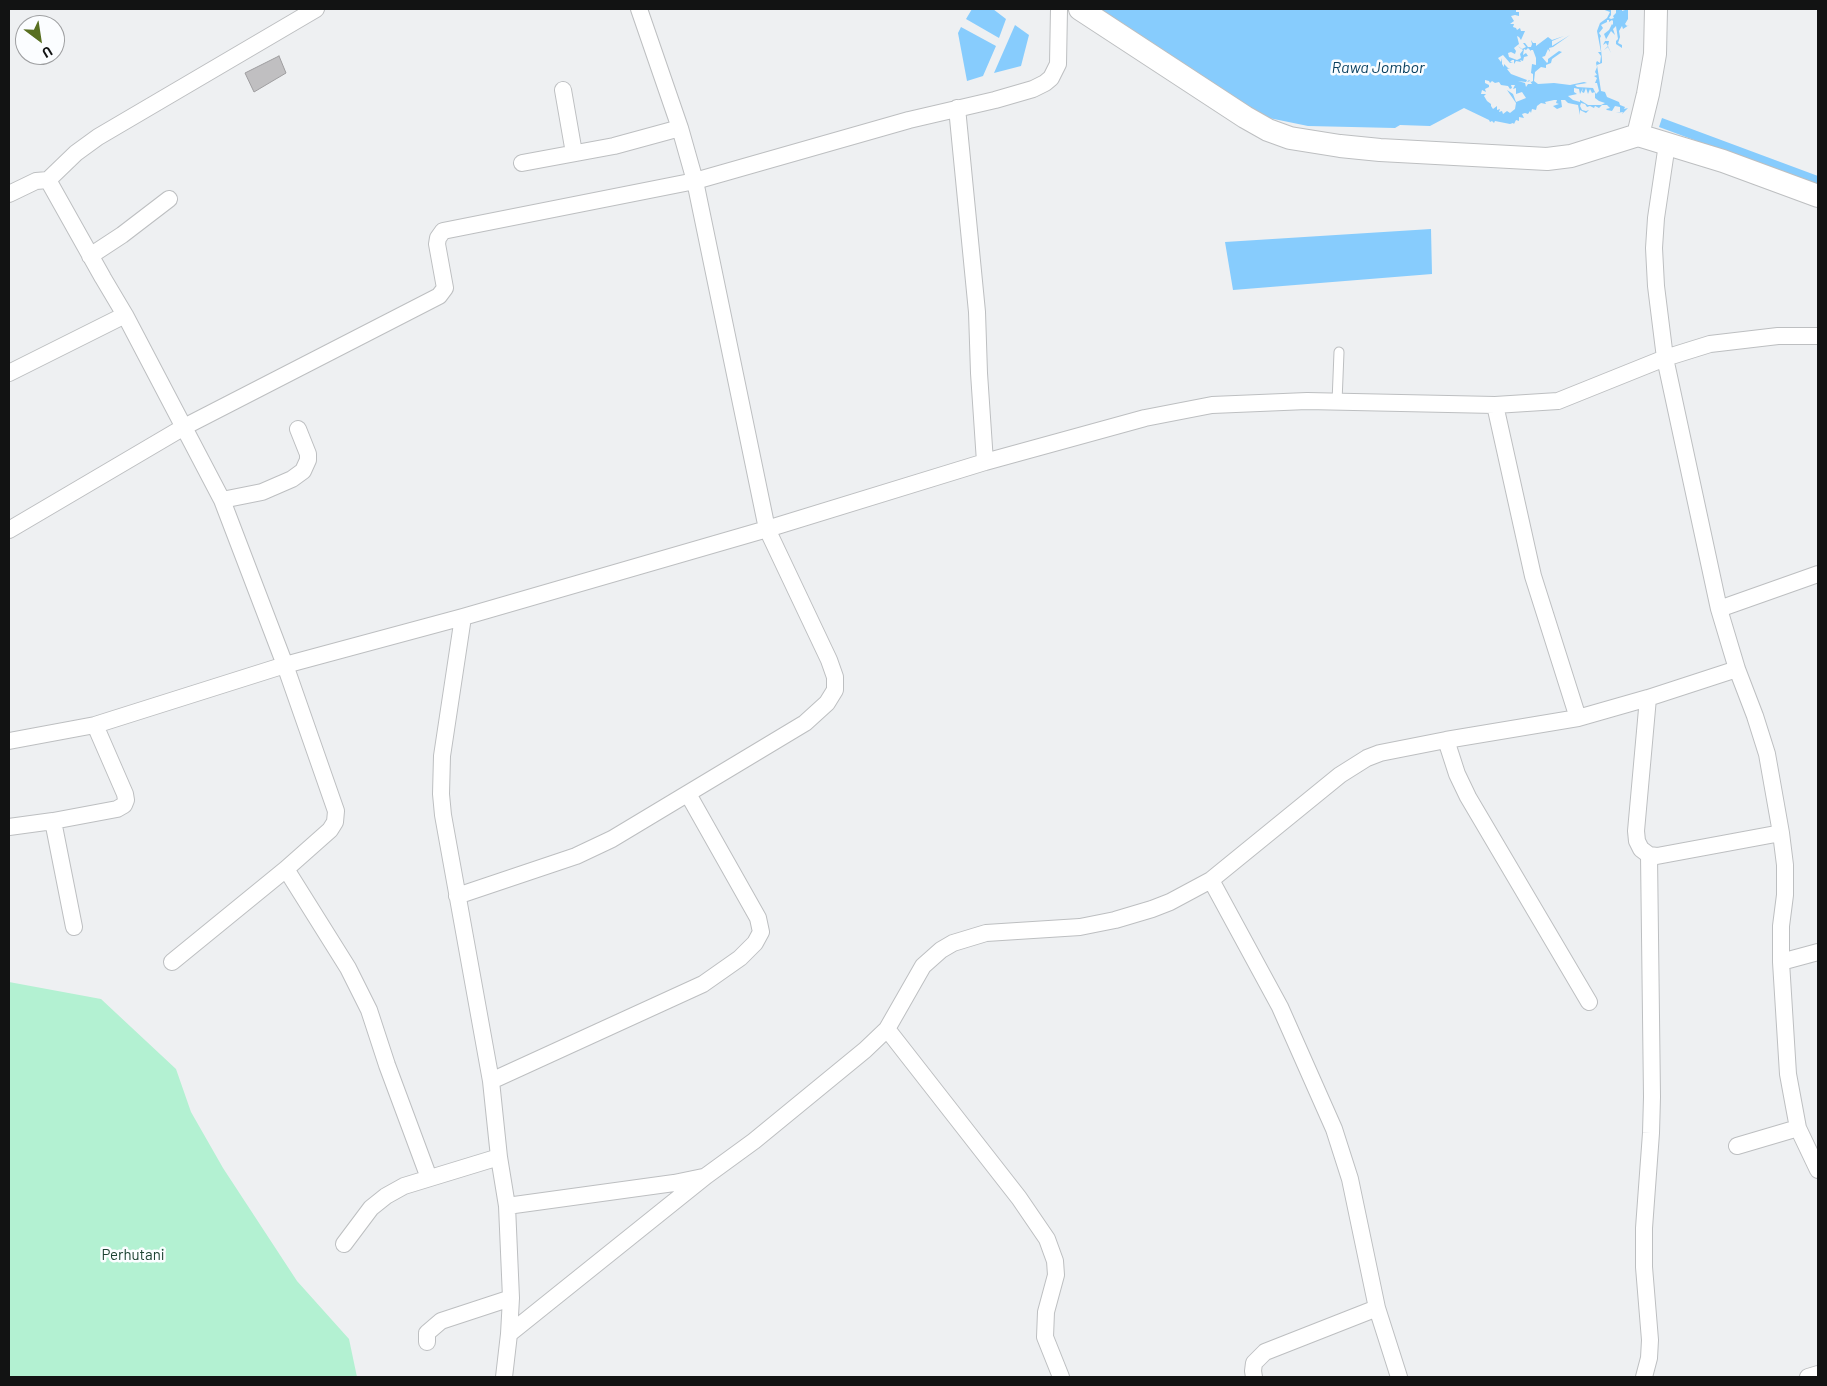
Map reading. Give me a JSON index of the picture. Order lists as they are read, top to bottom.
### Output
{
  "water": ["Rawa Jombor"],
  "parks": ["Perhutani"],
  "north": "bottom right"
}
